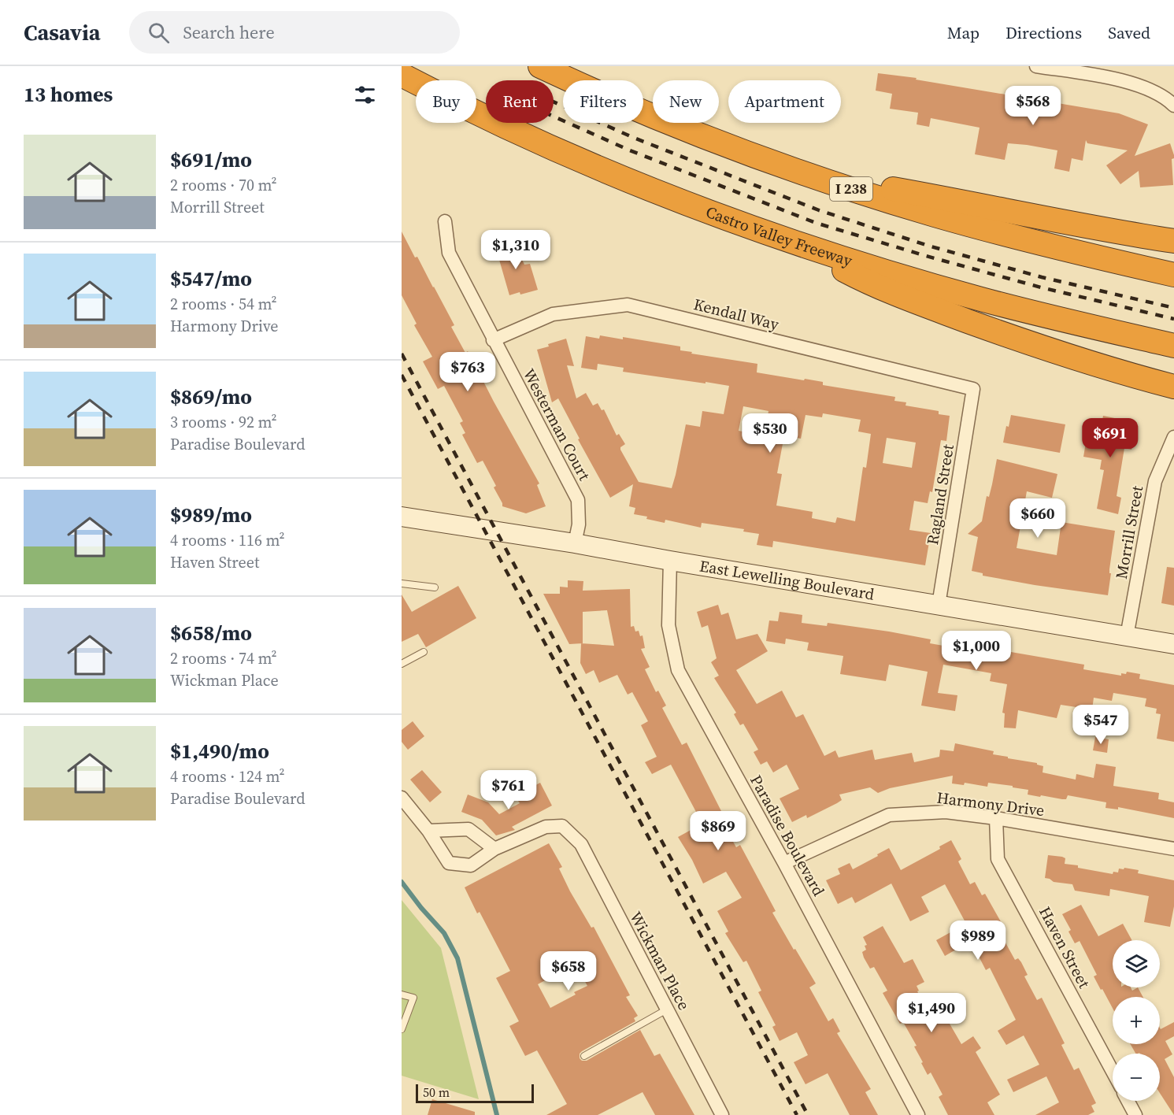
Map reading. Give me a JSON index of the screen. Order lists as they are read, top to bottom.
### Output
{
  "streets": {
    "highway": ["I 238", "Castro Valley Freeway"],
    "main road": ["East Lewelling Boulevard"],
    "street": [
      "Kendall Way",
      "Westerman Court",
      "Ragland Street",
      "Morrill Street",
      "Harmony Drive",
      "Paradise Boulevard",
      "Haven Street",
      "Wickman Place"
    ]
  },
  "crossings": [
    ["Kendall Way", "Westerman Court"],
    ["Kendall Way", "Ragland Street"],
    ["Westerman Court", "East Lewelling Boulevard"],
    ["Ragland Street", "East Lewelling Boulevard"],
    ["Morrill Street", "East Lewelling Boulevard"],
    ["East Lewelling Boulevard", "Paradise Boulevard"],
    ["Harmony Drive", "Paradise Boulevard"],
    ["Harmony Drive", "Haven Street"]
  ],
  "scale_bar": "50 m",
  "page": {
    "header": "Casavia",
    "search": "Search here",
    "nav": ["Map", "Directions", "Saved"],
    "heading": "13 homes",
    "chip": [
      "Buy",
      "Rent",
      "Filters",
      "New",
      "Apartment"
    ],
    "price": [
      "$568",
      "$1,310",
      "$763",
      "$530",
      "$691",
      "$660",
      "$1,000",
      "$547",
      "$761",
      "$869",
      "$989",
      "$658",
      "$1,490"
    ],
    "list": [
      {
        "name": "$691/mo",
        "note": "2 rooms · 70 m² · Morrill Street"
      },
      {
        "name": "$547/mo",
        "note": "2 rooms · 54 m² · Harmony Drive"
      },
      {
        "name": "$869/mo",
        "note": "3 rooms · 92 m² · Paradise Boulevard"
      },
      {
        "name": "$989/mo",
        "note": "4 rooms · 116 m² · Haven Street"
      },
      {
        "name": "$658/mo",
        "note": "2 rooms · 74 m² · Wickman Place"
      },
      {
        "name": "$1,490/mo",
        "note": "4 rooms · 124 m² · Paradise Boulevard"
      }
    ],
    "map_buttons": ["+", "−"],
    "scale": "50 m"
  }
}
